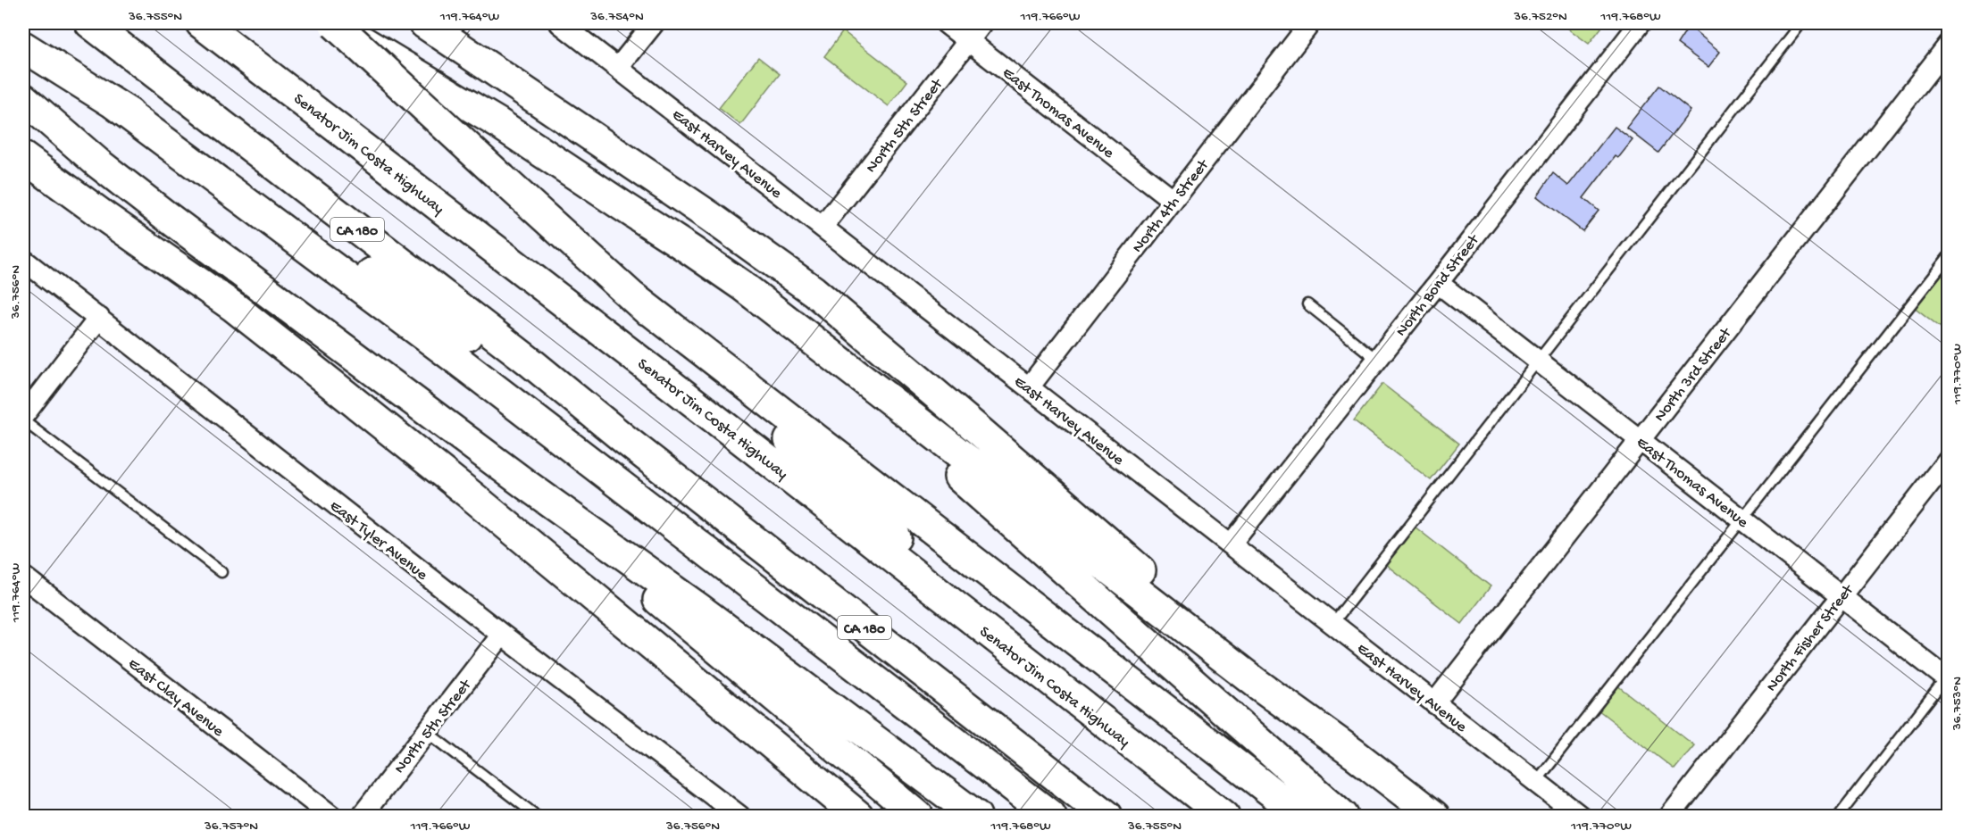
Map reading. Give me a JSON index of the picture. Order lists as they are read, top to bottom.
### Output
{
  "streets": {
    "highway": ["Senator Jim Costa Highway", "CA 180"],
    "street": [
      "East Thomas Avenue",
      "North 5th Street",
      "East Harvey Avenue",
      "North 4th Street",
      "North Bond Street",
      "North 3rd Street",
      "East Tyler Avenue",
      "North Fisher Street",
      "East Clay Avenue"
    ]
  },
  "crossings": [
    ["East Thomas Avenue", "North 5th Street"],
    ["East Thomas Avenue", "North 4th Street"],
    ["East Thomas Avenue", "North Bond Street"],
    ["East Thomas Avenue", "North 3rd Street"],
    ["East Thomas Avenue", "North Fisher Street"],
    ["North 5th Street", "East Harvey Avenue"],
    ["North 5th Street", "East Tyler Avenue"],
    ["East Harvey Avenue", "North 4th Street"],
    ["East Harvey Avenue", "North Bond Street"],
    ["East Harvey Avenue", "North 3rd Street"]
  ],
  "coordinates": [
    "36.755°N",
    "119.764°W",
    "36.754°N",
    "119.766°W",
    "36.752°N",
    "119.768°W",
    "36.756°N",
    "119.770°W",
    "36.753°N",
    "36.757°N"
  ]
}
